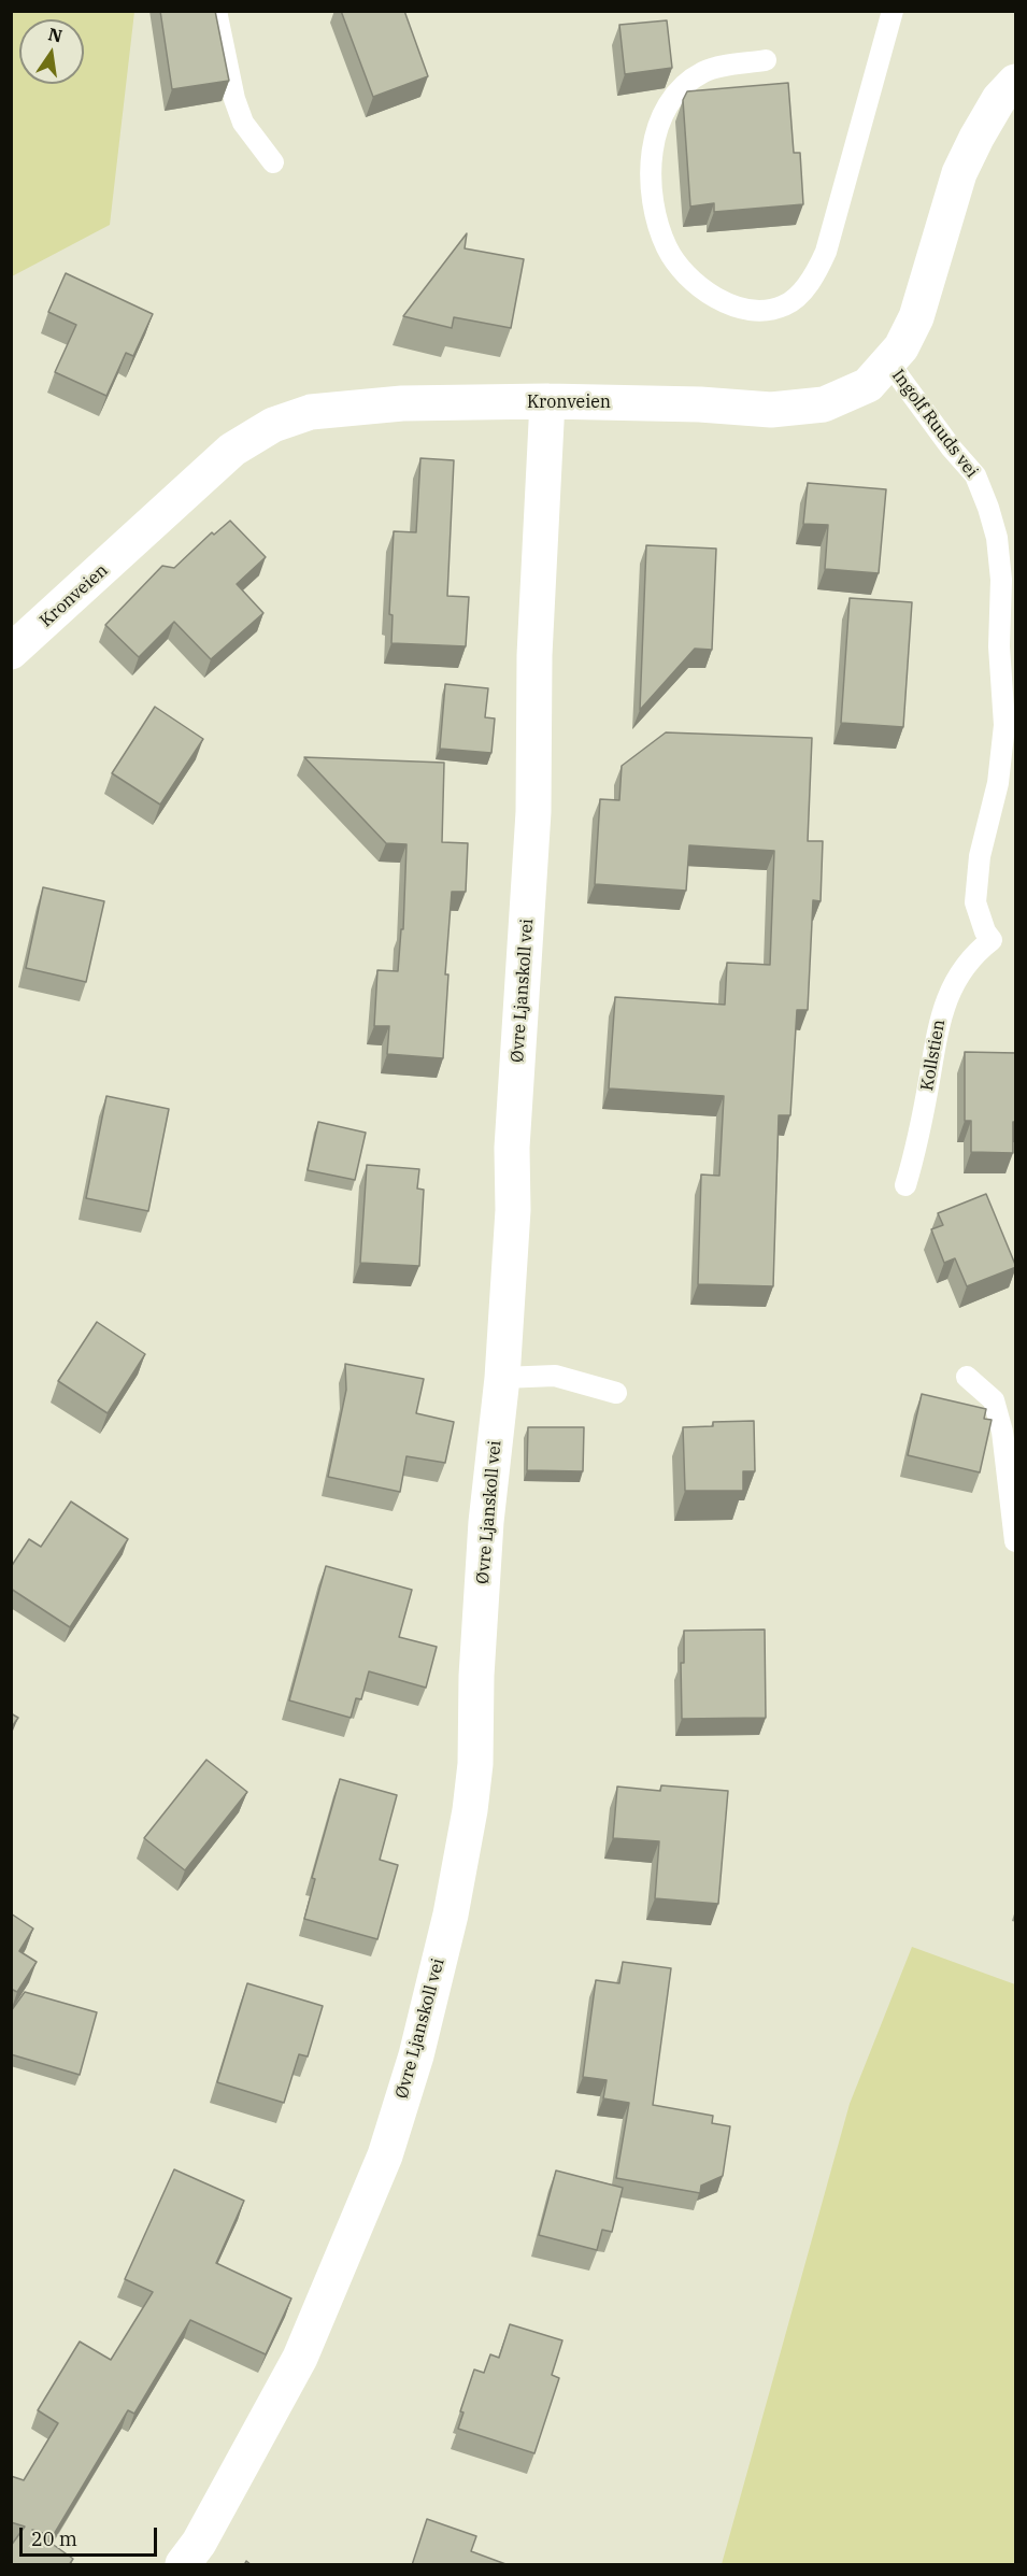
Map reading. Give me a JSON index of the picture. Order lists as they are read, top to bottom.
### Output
{
  "streets": {
    "street": ["Kronveien", "Øvre Ljanskoll vei"],
    "lane": ["Ingolf Ruuds vei", "Kollstien"]
  },
  "crossings": [
    ["Kronveien", "Ingolf Ruuds vei"],
    ["Kronveien", "Øvre Ljanskoll vei"],
    ["Ingolf Ruuds vei", "Kollstien"]
  ],
  "scale_bar": "20 m",
  "north": "top"
}
